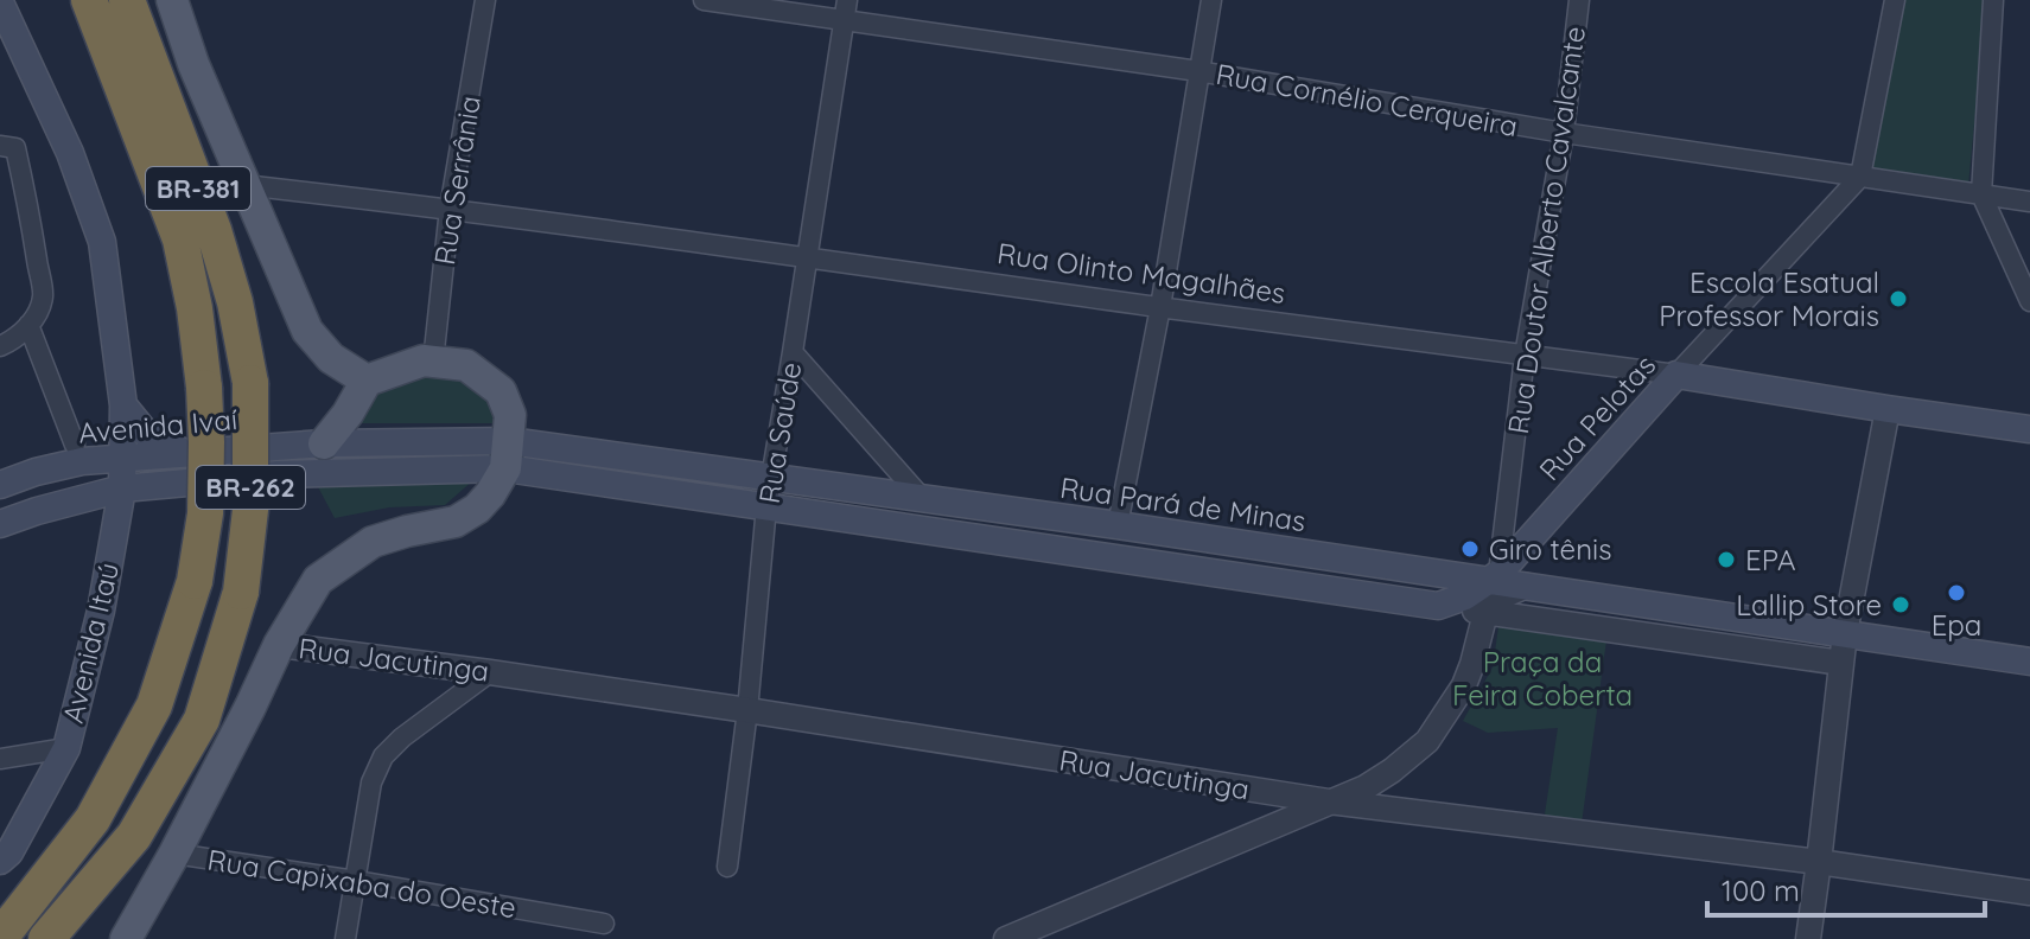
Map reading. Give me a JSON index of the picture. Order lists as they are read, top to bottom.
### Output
{
  "streets": {
    "highway": ["BR-381", "BR-262"],
    "main road": [
      "Rua Olinto Magalhães",
      "Rua Pelotas",
      "Avenida Ivaí",
      "Rua Pará de Minas",
      "Avenida Itaú"
    ],
    "street": [
      "Rua Cornélio Cerqueira",
      "Rua Serrânia",
      "Rua Doutor Alberto Cavalcante",
      "Rua Saúde",
      "Rua Jacutinga",
      "Rua Capixaba do Oeste"
    ]
  },
  "crossings": [
    ["Rua Cornélio Cerqueira", "Rua Doutor Alberto Cavalcante"],
    ["Rua Cornélio Cerqueira", "Rua Pelotas"],
    ["Rua Cornélio Cerqueira", "Rua Saúde"],
    ["Rua Serrânia", "Rua Olinto Magalhães"],
    ["BR-381", "BR-262"],
    ["Rua Doutor Alberto Cavalcante", "Rua Olinto Magalhães"],
    ["Rua Doutor Alberto Cavalcante", "Rua Pelotas"],
    ["Rua Doutor Alberto Cavalcante", "Rua Pará de Minas"],
    ["Rua Olinto Magalhães", "Rua Pelotas"],
    ["Rua Olinto Magalhães", "Rua Saúde"],
    ["Rua Pelotas", "Rua Pará de Minas"],
    ["Avenida Ivaí", "Rua Pará de Minas"],
    ["Avenida Ivaí", "Avenida Itaú"],
    ["Rua Saúde", "Rua Pará de Minas"],
    ["Rua Saúde", "Rua Jacutinga"]
  ],
  "parks": ["Praça da Feira Coberta"],
  "places": [
    "Escola Esatual Professor Morais",
    "Giro tênis",
    "EPA",
    "Epa",
    "Lallip Store"
  ],
  "scale_bar": "100 m"
}
